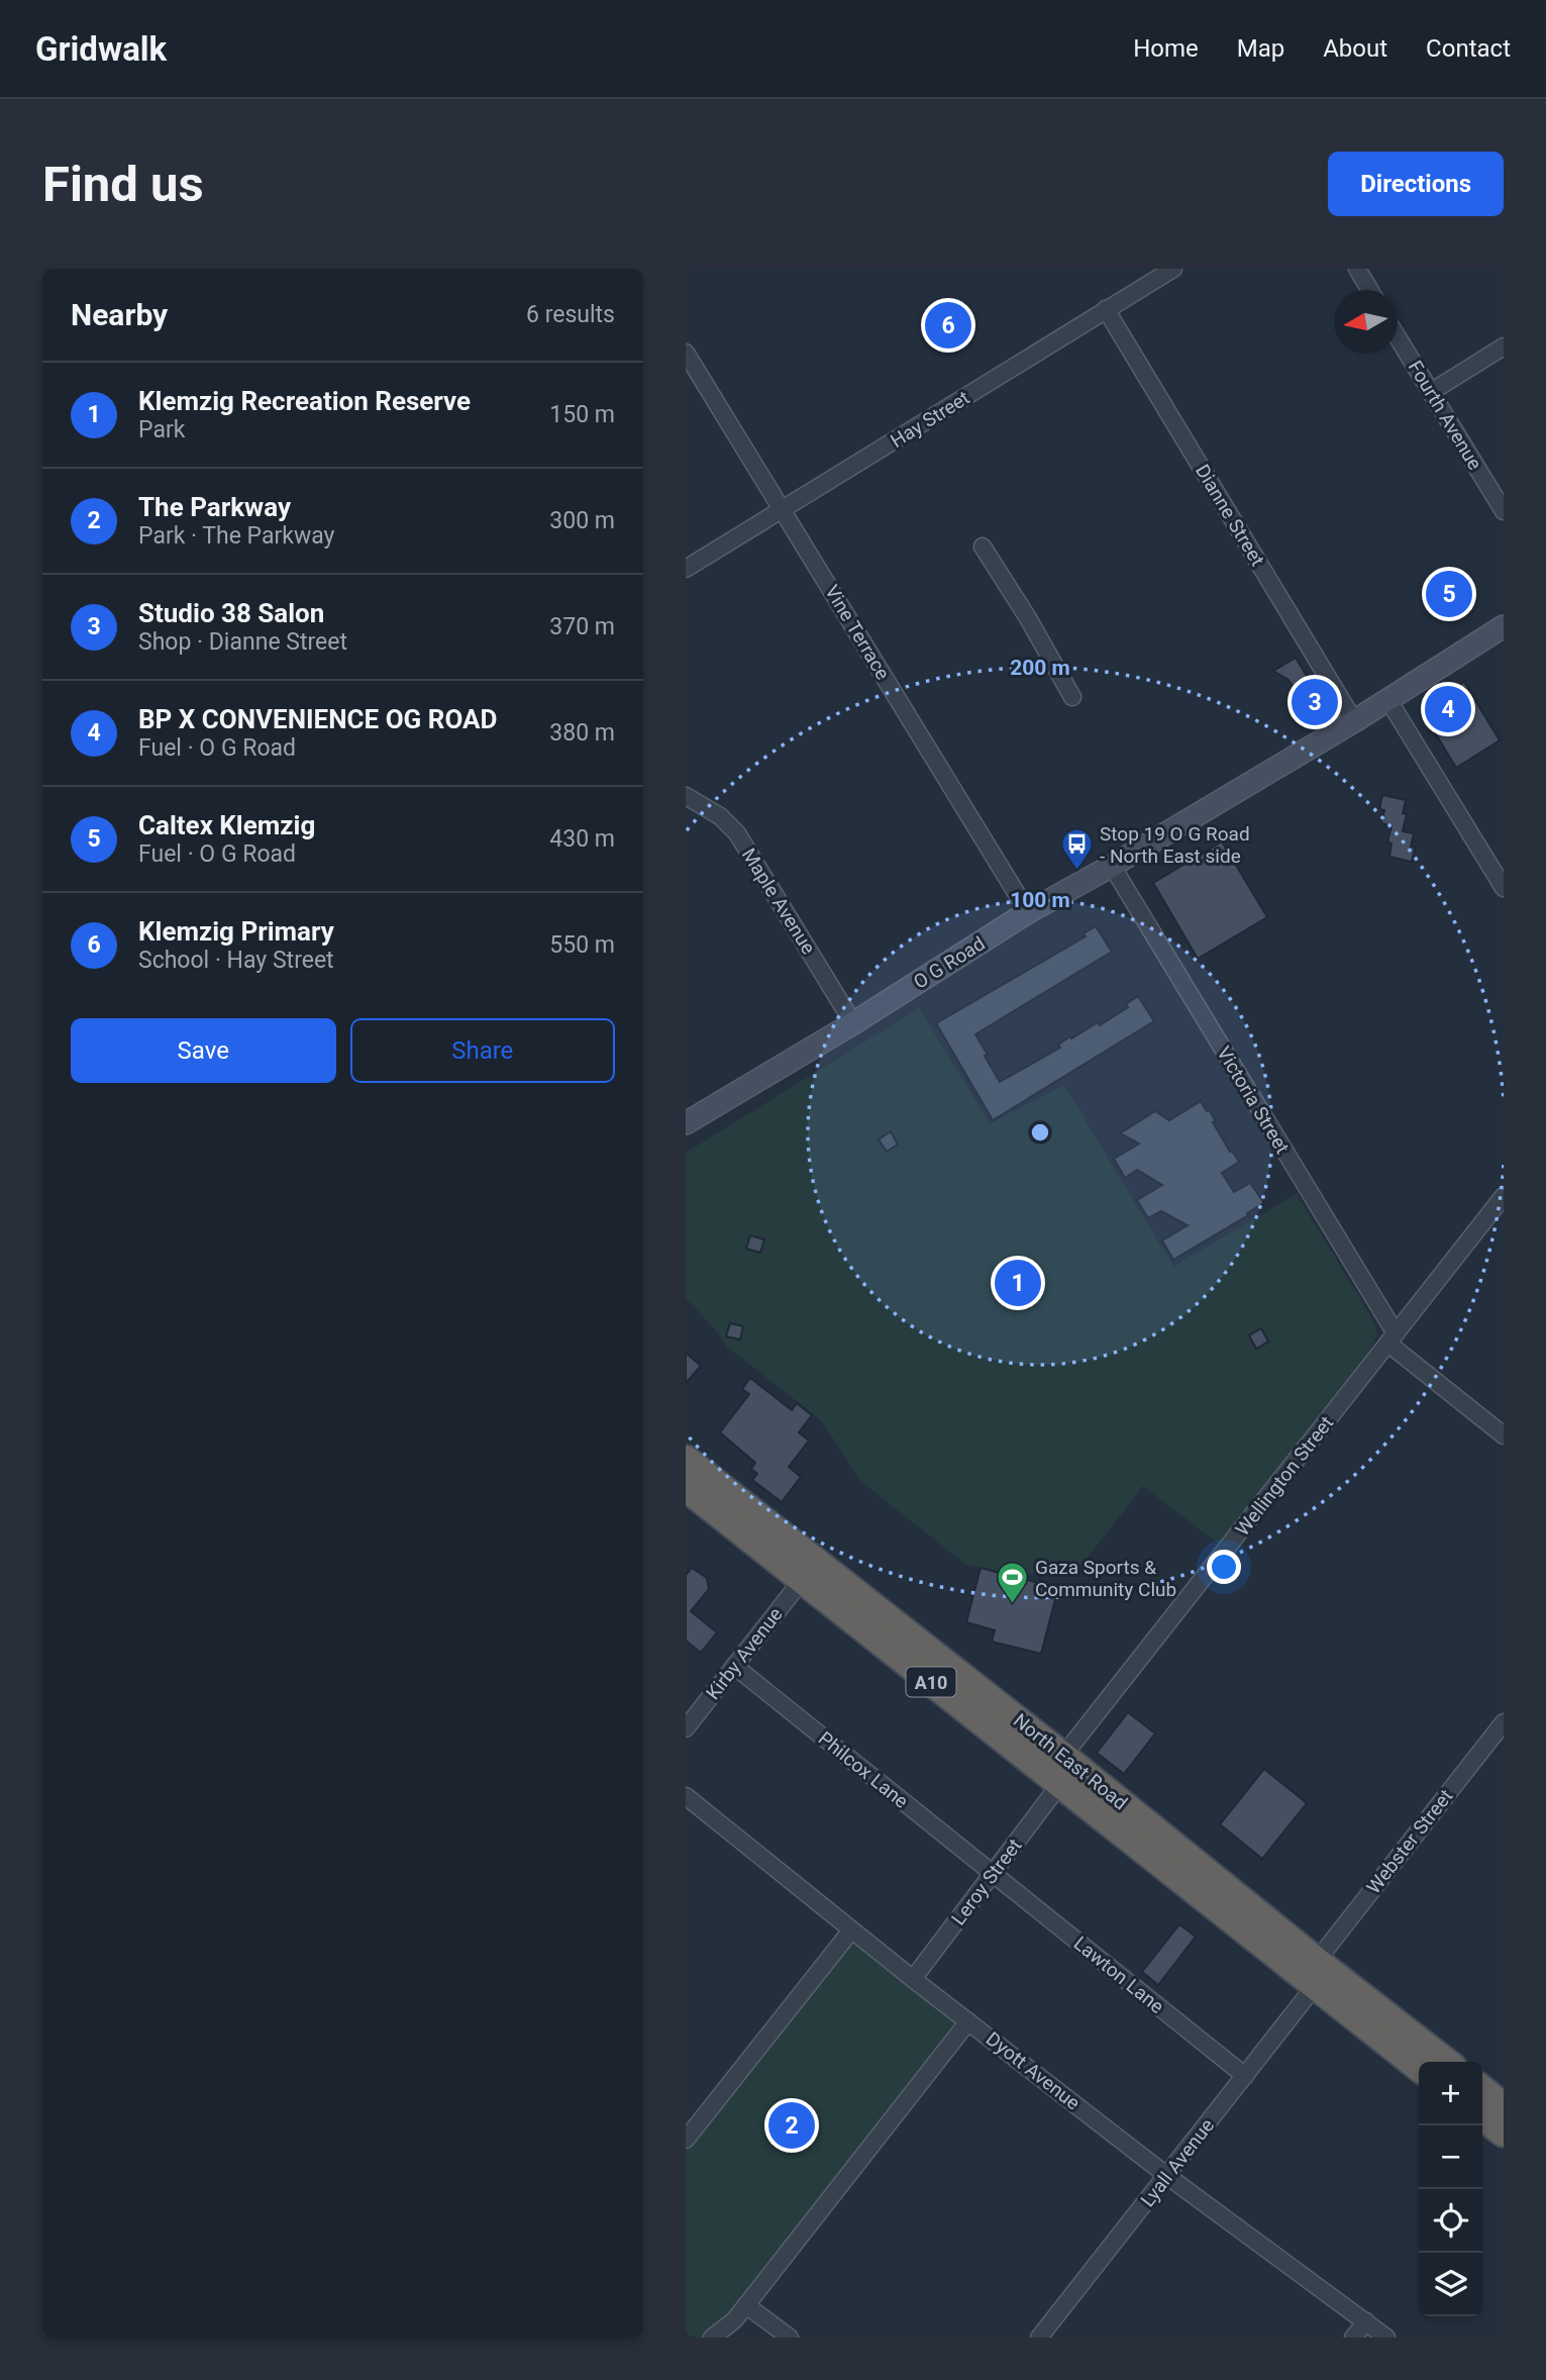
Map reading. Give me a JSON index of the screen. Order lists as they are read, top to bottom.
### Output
{
  "streets": {
    "highway": ["A10", "North East Road"],
    "main road": ["O G Road"],
    "street": [
      "Fourth Avenue",
      "Hay Street",
      "Dianne Street",
      "Vine Terrace",
      "Maple Avenue",
      "Victoria Street",
      "Wellington Street",
      "Kirby Avenue",
      "Philcox Lane",
      "Webster Street",
      "Leroy Street",
      "Lawton Lane",
      "Dyott Avenue",
      "Lyall Avenue"
    ]
  },
  "crossings": [
    ["Hay Street", "Dianne Street"],
    ["Hay Street", "Vine Terrace"],
    ["Dianne Street", "O G Road"],
    ["Vine Terrace", "O G Road"],
    ["Maple Avenue", "O G Road"],
    ["O G Road", "Victoria Street"],
    ["Victoria Street", "Wellington Street"],
    ["Wellington Street", "North East Road"],
    ["Kirby Avenue", "North East Road"],
    ["Kirby Avenue", "Philcox Lane"],
    ["North East Road", "Webster Street"],
    ["North East Road", "Leroy Street"],
    ["North East Road", "Lyall Avenue"],
    ["Philcox Lane", "Leroy Street"],
    ["Philcox Lane", "Lawton Lane"],
    ["Webster Street", "Lyall Avenue"],
    ["Leroy Street", "Lawton Lane"],
    ["Leroy Street", "Dyott Avenue"],
    ["Lawton Lane", "Lyall Avenue"],
    ["Dyott Avenue", "Lyall Avenue"]
  ],
  "places": {
    "bus stop": ["Stop 19 O G Road - North East side"],
    "sports": ["Gaza Sports & Community Club"]
  },
  "north": "left",
  "page": {
    "header": "Gridwalk",
    "nav": [
      "Home",
      "Map",
      "About",
      "Contact"
    ],
    "buttons": [
      "Directions",
      ["Save", "Share"]
    ],
    "title": "Find us",
    "heading": ["Nearby", "6 results"],
    "pins": [
      "6",
      "5",
      "3",
      "4",
      "1",
      "2"
    ],
    "list": [
      {
        "mark": "1",
        "name": "Klemzig Recreation Reserve",
        "note": "Park",
        "value": "150 m"
      },
      {
        "mark": "2",
        "name": "The Parkway",
        "note": "Park · The Parkway",
        "value": "300 m"
      },
      {
        "mark": "3",
        "name": "Studio 38 Salon",
        "note": "Shop · Dianne Street",
        "value": "370 m"
      },
      {
        "mark": "4",
        "name": "BP X CONVENIENCE OG ROAD",
        "note": "Fuel · O G Road",
        "value": "380 m"
      },
      {
        "mark": "5",
        "name": "Caltex Klemzig",
        "note": "Fuel · O G Road",
        "value": "430 m"
      },
      {
        "mark": "6",
        "name": "Klemzig Primary",
        "note": "School · Hay Street",
        "value": "550 m"
      }
    ],
    "map_buttons": ["+", "−"]
  },
  "rings": ["200 m", "100 m"]
}
